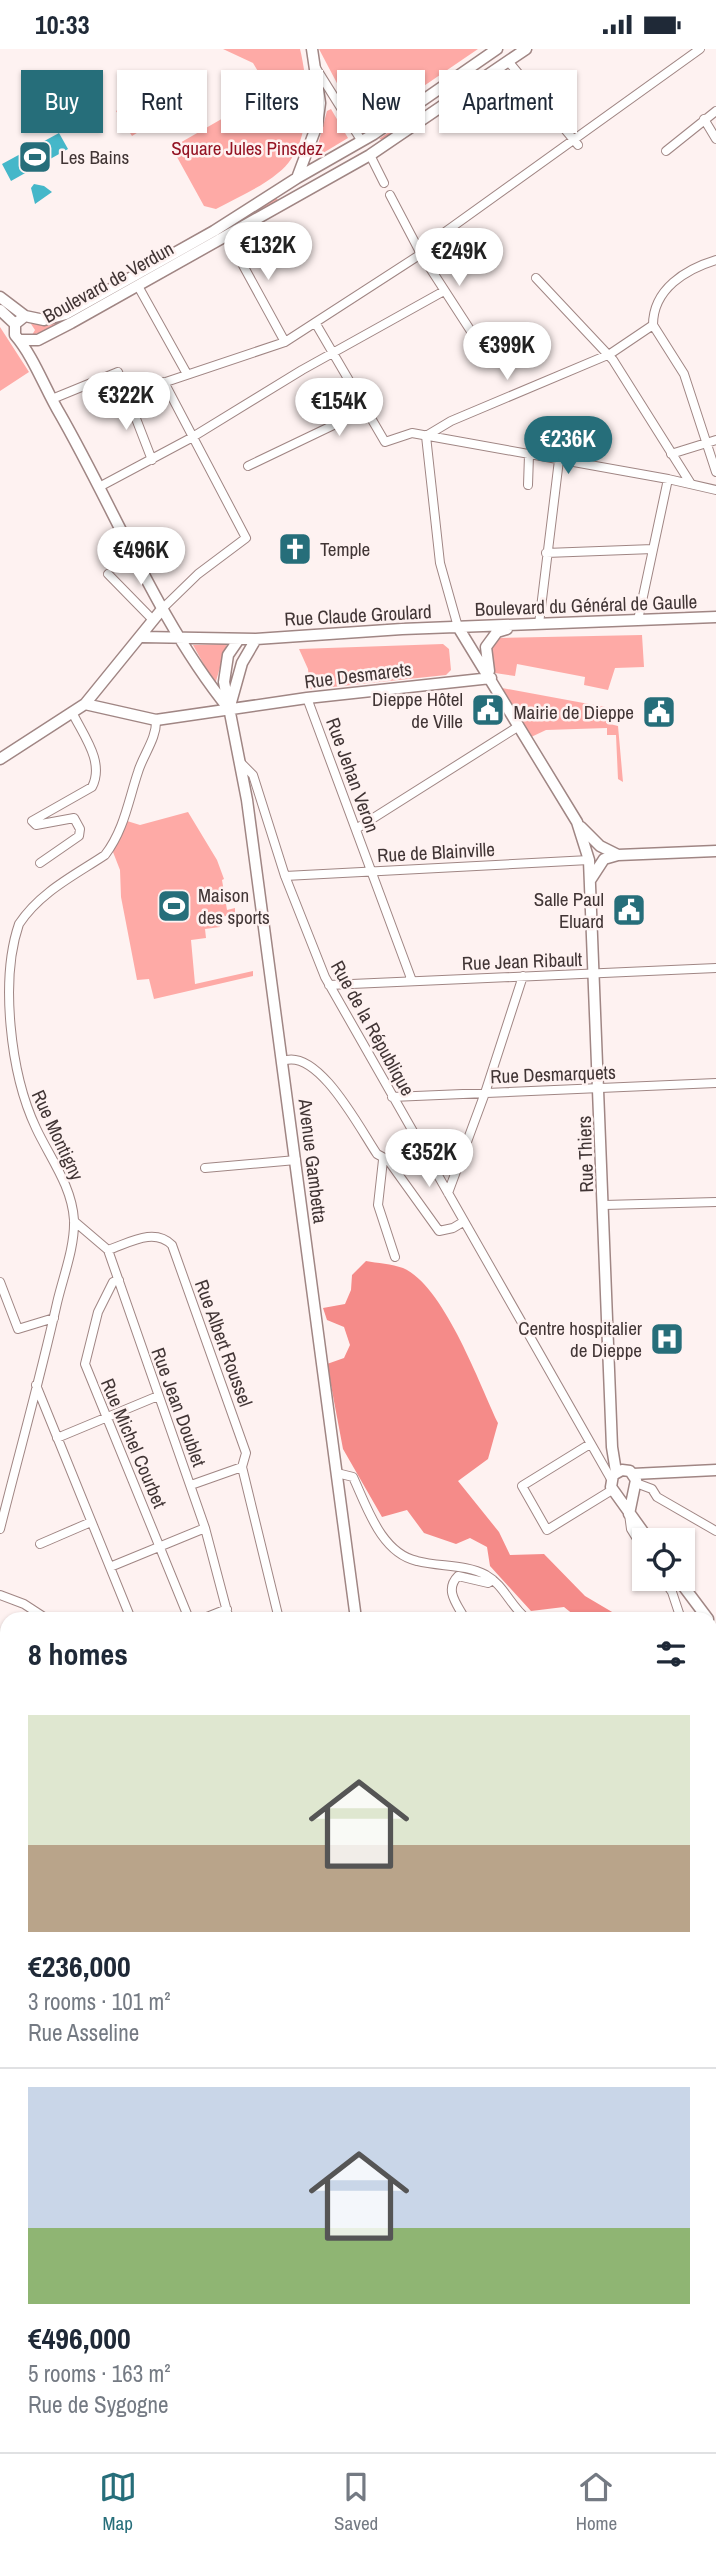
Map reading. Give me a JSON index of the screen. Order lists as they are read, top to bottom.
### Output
{
  "streets": {
    "main road": [
      "Boulevard de Verdun",
      "Boulevard du Général de Gaulle",
      "Rue Claude Groulard",
      "Rue Desmarets",
      "Rue Thiers",
      "Avenue Gambetta"
    ],
    "street": [
      "Rue Jehan Veron",
      "Rue de Blainville",
      "Rue Jean Ribault",
      "Rue de la République",
      "Rue Desmarquets",
      "Rue Montigny",
      "Rue Albert Roussel",
      "Rue Jean Doublet",
      "Rue Michel Courbet"
    ]
  },
  "crossings": [
    ["Boulevard du Général de Gaulle", "Rue Claude Groulard"],
    ["Rue Claude Groulard", "Avenue Gambetta"],
    ["Rue Desmarets", "Rue Jehan Veron"],
    ["Rue Desmarets", "Rue Montigny"],
    ["Rue Desmarets", "Avenue Gambetta"],
    ["Rue Jehan Veron", "Rue de Blainville"],
    ["Rue Jehan Veron", "Rue Jean Ribault"],
    ["Rue de Blainville", "Rue de la République"],
    ["Rue de Blainville", "Rue Thiers"],
    ["Rue Jean Ribault", "Rue de la République"],
    ["Rue Jean Ribault", "Rue Thiers"],
    ["Rue de la République", "Rue Desmarquets"],
    ["Rue de la République", "Rue Thiers"],
    ["Rue de la République", "Avenue Gambetta"],
    ["Rue Desmarquets", "Rue Thiers"],
    ["Rue Montigny", "Rue Jean Doublet"],
    ["Rue Albert Roussel", "Rue Jean Doublet"],
    ["Rue Jean Doublet", "Rue Michel Courbet"]
  ],
  "parks": ["Square Jules Pinsdez"],
  "places": {
    "sports": ["Les Bains", "Maison des sports"],
    "church": ["Temple"],
    "public building": ["Dieppe Hôtel de Ville", "Mairie de Dieppe", "Salle Paul Eluard"],
    "hospital": ["Centre hospitalier de Dieppe"]
  },
  "page": {
    "status": "10:33",
    "chip": [
      "Buy",
      "Rent",
      "Filters",
      "New",
      "Apartment"
    ],
    "price": [
      "€132K",
      "€249K",
      "€399K",
      "€322K",
      "€154K",
      "€236K",
      "€496K",
      "€352K"
    ],
    "heading": "8 homes",
    "list": [
      {
        "name": "€236,000",
        "note": "3 rooms · 101 m² · Rue Asseline"
      },
      {
        "name": "€496,000",
        "note": "5 rooms · 163 m² · Rue de Sygogne"
      }
    ],
    "tabs": ["Map", "Saved", "Home"]
  }
}
